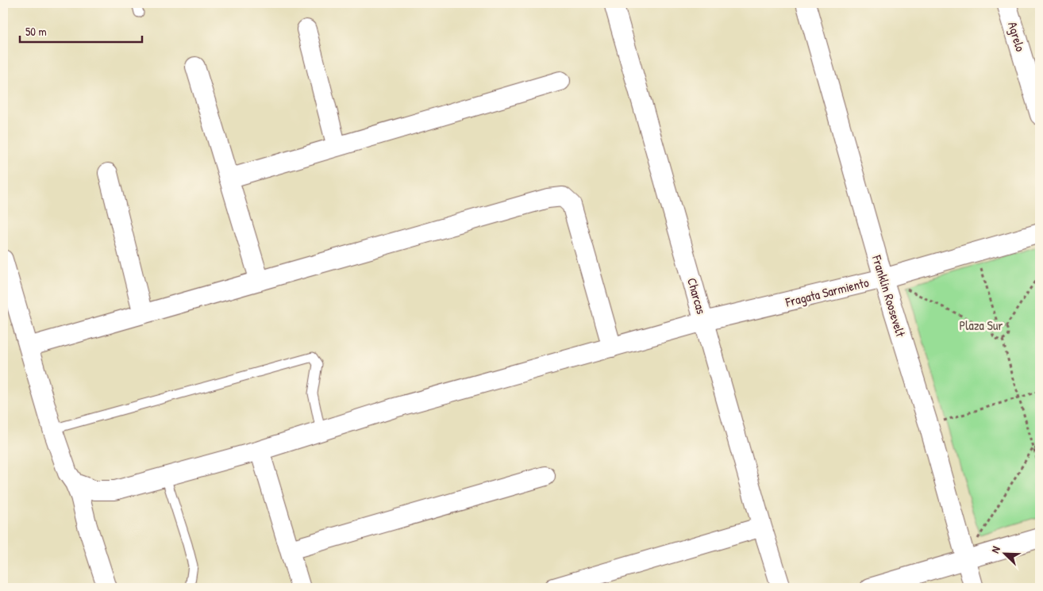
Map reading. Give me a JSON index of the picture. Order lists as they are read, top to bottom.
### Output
{
  "streets": {
    "street": [
      "Agrelo",
      "Fragata Sarmiento",
      "Charcas",
      "Franklin Roosevelt"
    ]
  },
  "crossings": [
    ["Fragata Sarmiento", "Charcas"],
    ["Fragata Sarmiento", "Franklin Roosevelt"]
  ],
  "parks": ["Plaza Sur"],
  "scale_bar": "50 m",
  "north": "top left"
}
